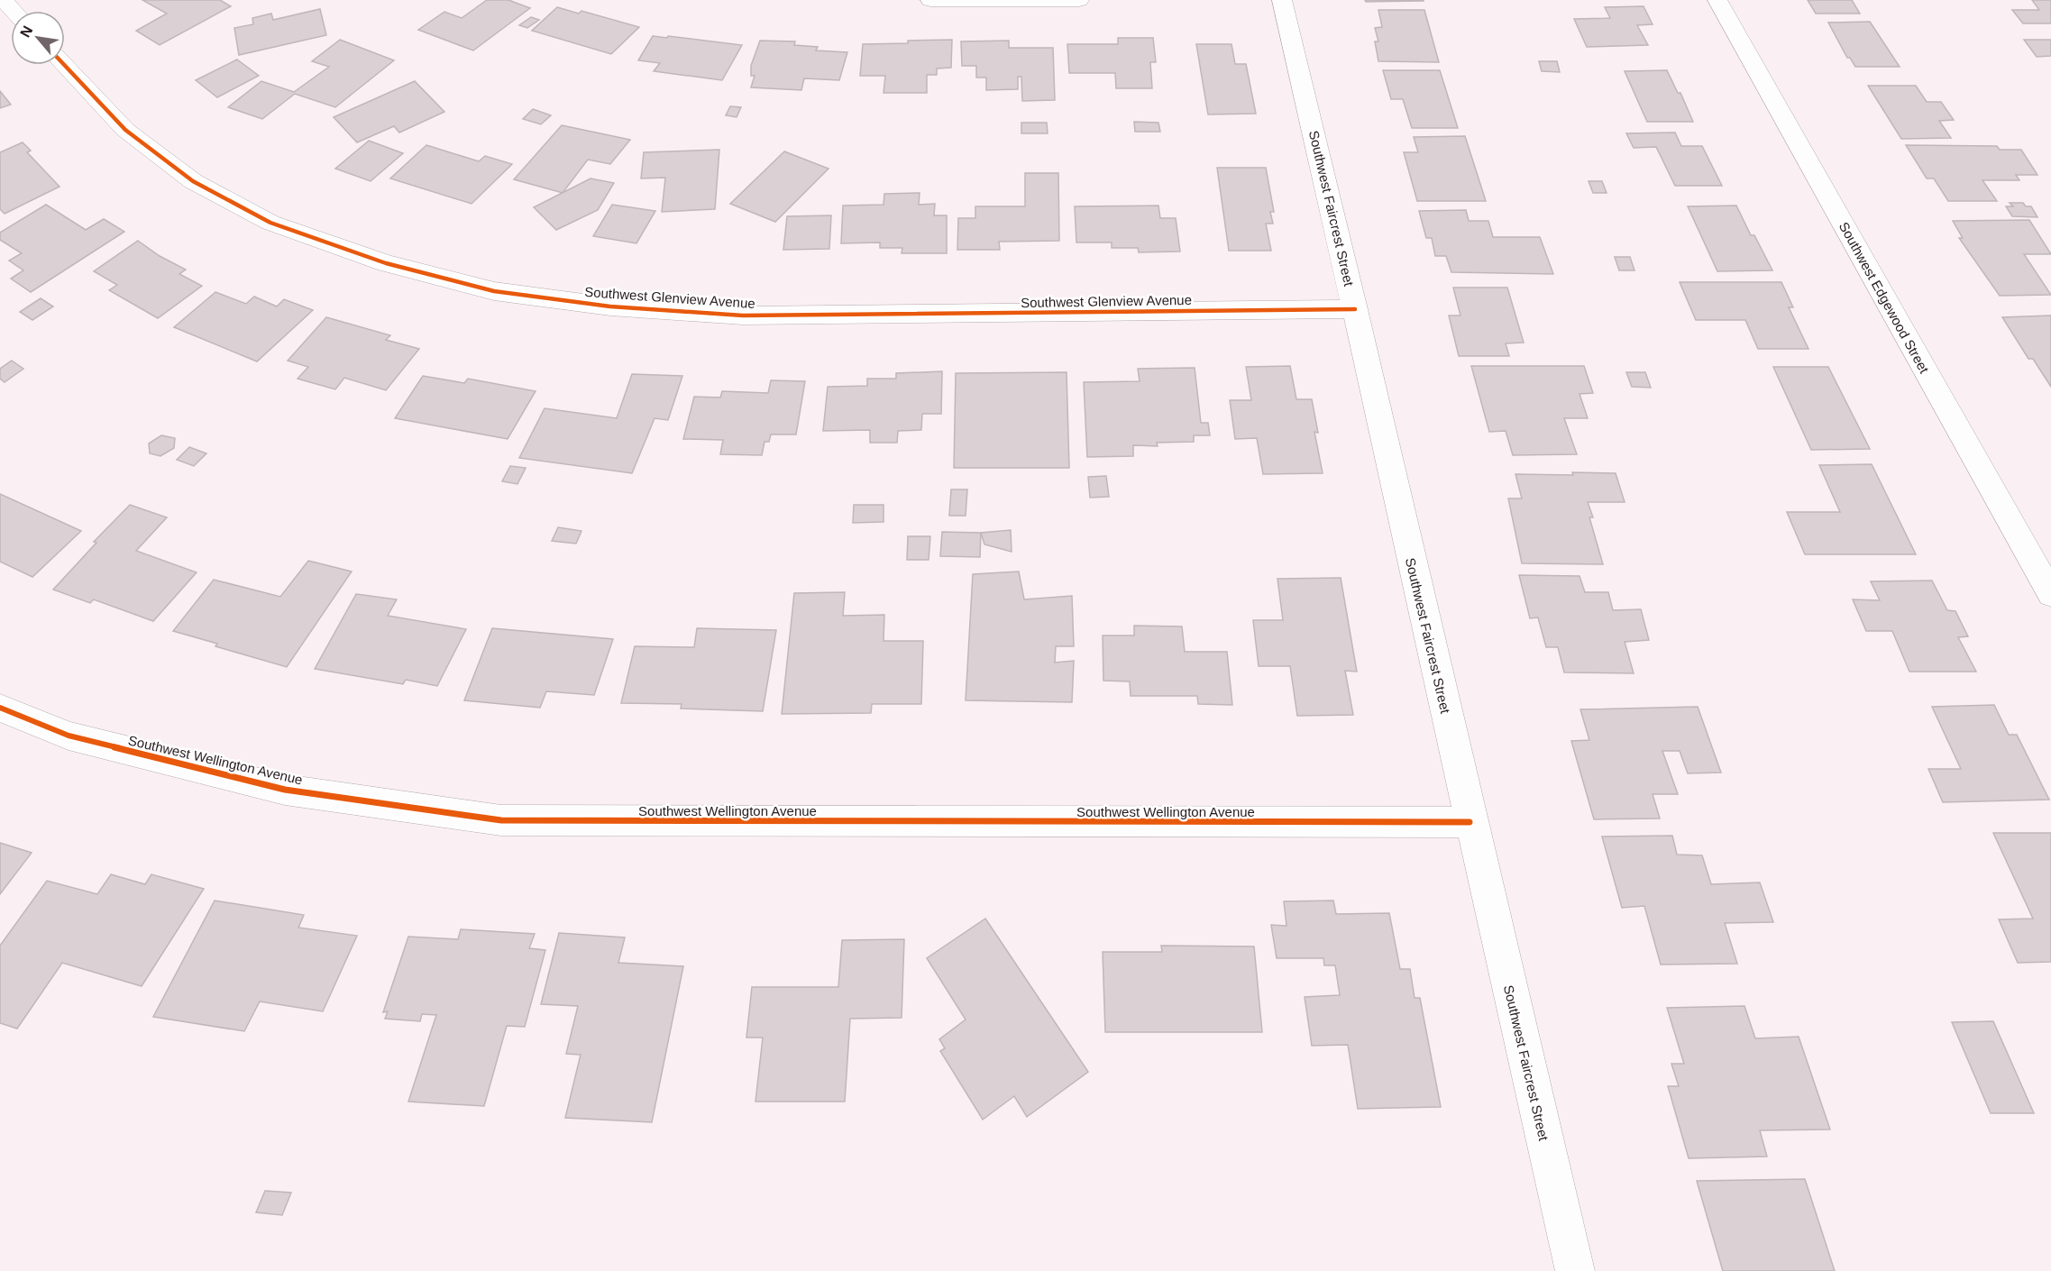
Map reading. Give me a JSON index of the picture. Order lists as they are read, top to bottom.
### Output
{
  "streets": {
    "street": [
      "Southwest Faircrest Street",
      "Southwest Glenview Avenue",
      "Southwest Edgewood Street",
      "Southwest Wellington Avenue"
    ]
  },
  "crossings": [
    ["Southwest Faircrest Street", "Southwest Glenview Avenue"],
    ["Southwest Faircrest Street", "Southwest Wellington Avenue"]
  ],
  "north": "top left"
}
